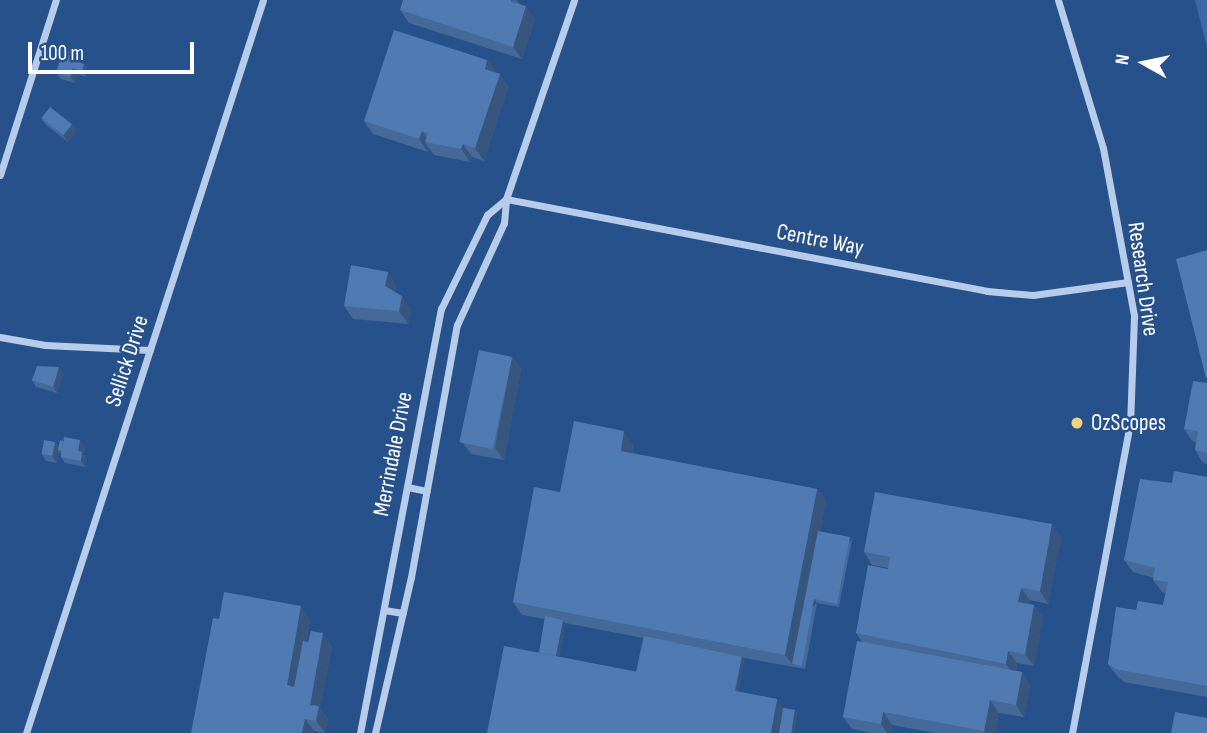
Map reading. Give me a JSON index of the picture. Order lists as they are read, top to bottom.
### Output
{
  "streets": {
    "street": [
      "Centre Way",
      "Research Drive",
      "Sellick Drive",
      "Merrindale Drive"
    ]
  },
  "crossings": [
    ["Centre Way", "Research Drive"],
    ["Centre Way", "Merrindale Drive"]
  ],
  "places": ["OzScopes"],
  "scale_bar": "100 m",
  "north": "left"
}
